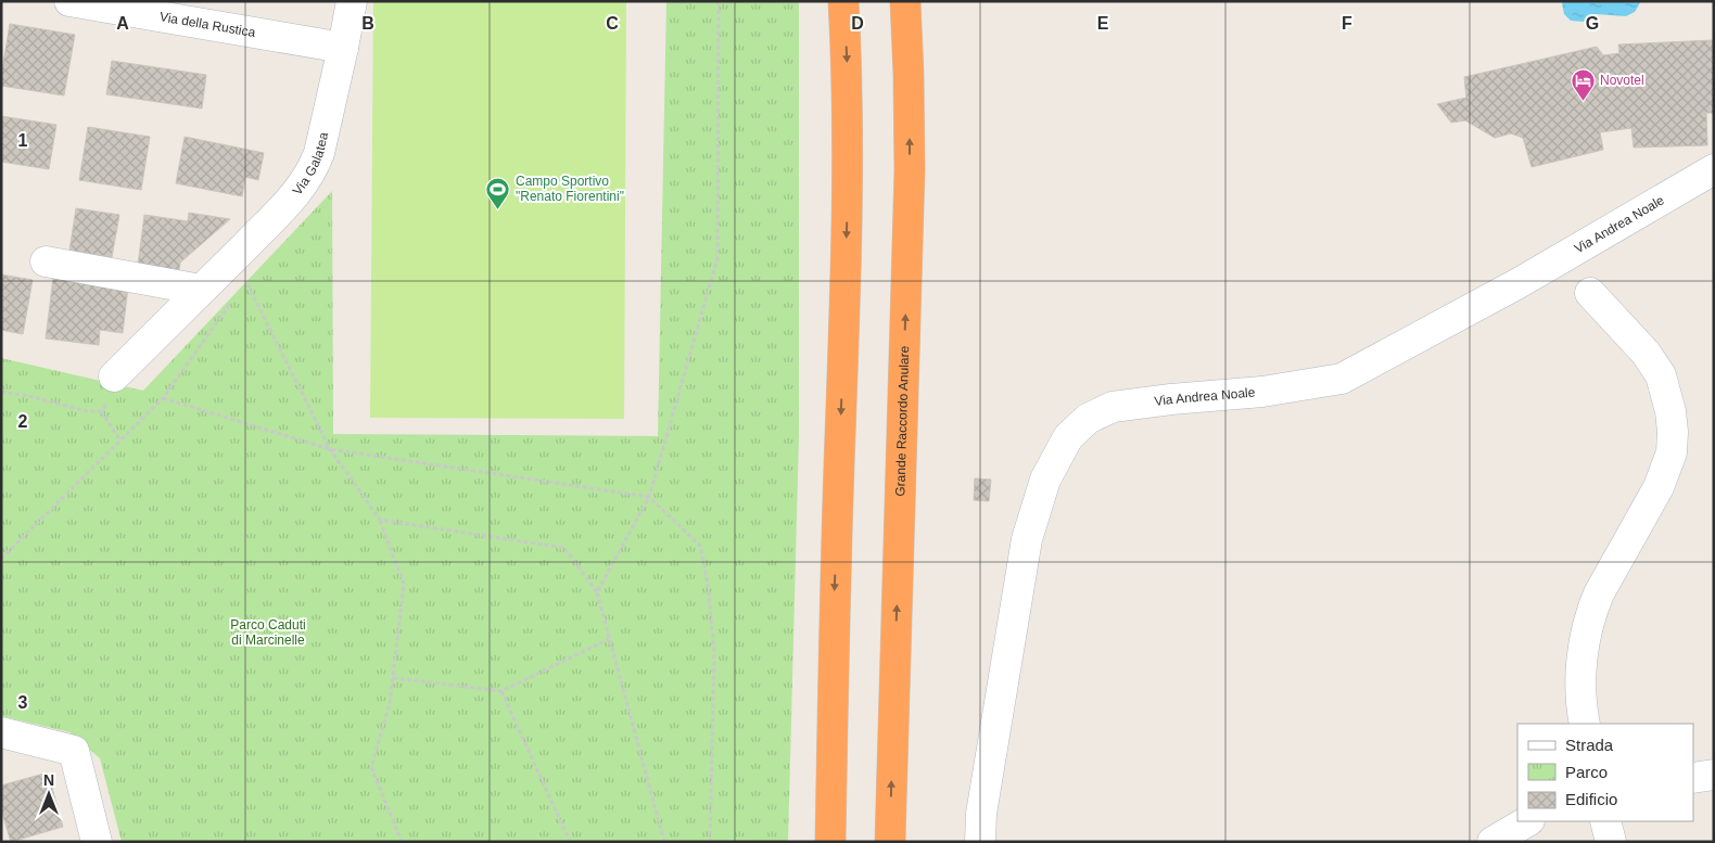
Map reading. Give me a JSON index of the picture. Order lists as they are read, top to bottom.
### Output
{
  "streets": {
    "highway": ["Grande Raccordo Anulare"],
    "street": ["Via della Rustica", "Via Galatea", "Via Andrea Noale"]
  },
  "crossings": [
    ["Via della Rustica", "Via Galatea"]
  ],
  "parks": ["Parco Caduti di Marcinelle"],
  "places": {
    "hotel": ["Novotel"],
    "sports": ["Campo Sportivo \"Renato Fiorentini\""]
  },
  "legend": ["Strada", "Parco", "Edificio"],
  "north": "top",
  "grid": {
    "columns": [
      "A",
      "B",
      "C",
      "D",
      "E",
      "F",
      "G"
    ],
    "rows": ["1", "2", "3"]
  }
}
